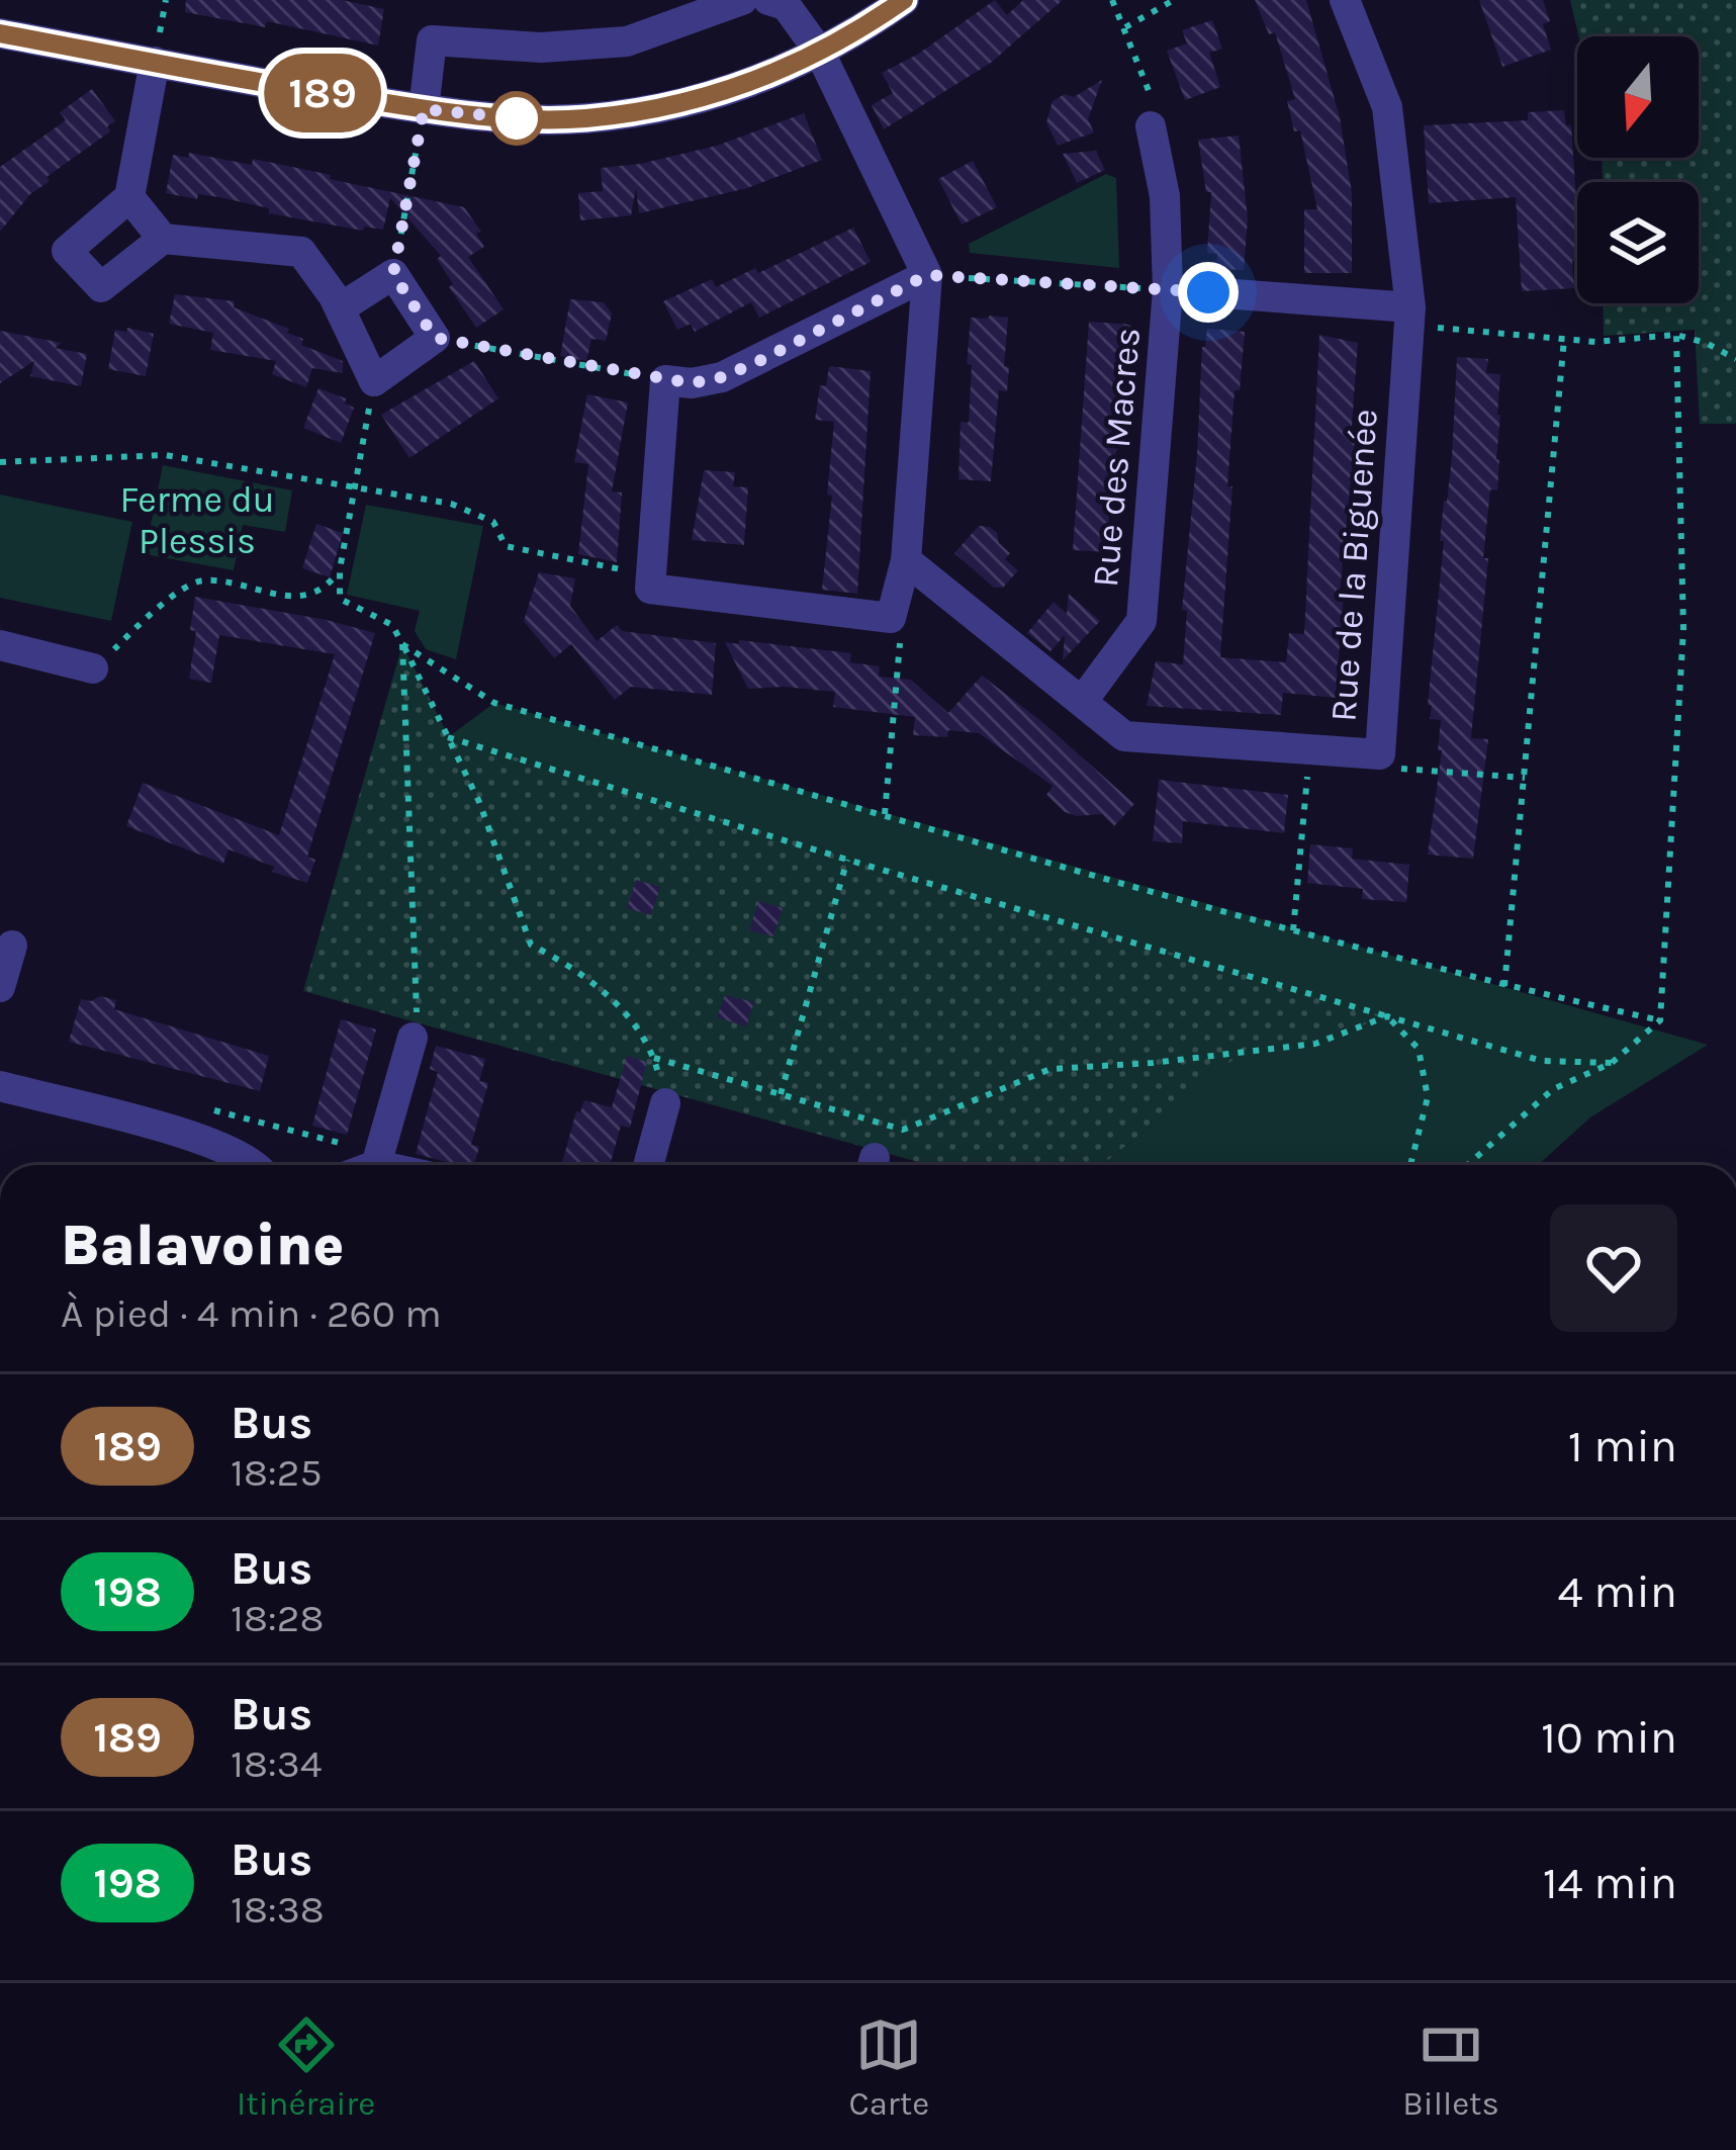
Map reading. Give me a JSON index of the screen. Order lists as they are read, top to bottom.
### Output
{
  "streets": {
    "street": ["Rue des Macres", "Rue de la Biguenée"]
  },
  "crossings": [
    ["Rue des Macres", "Rue de la Biguenée"]
  ],
  "parks": ["Ferme du Plessis"],
  "lines": ["bus line 189"],
  "north": "bottom",
  "page": {
    "on_map": "189",
    "heading": ["Balavoine", "À pied · 4 min · 260 m"],
    "list": [
      {
        "mark": "189",
        "name": "Bus",
        "note": "18:25",
        "value": "1 min"
      },
      {
        "mark": "198",
        "name": "Bus",
        "note": "18:28",
        "value": "4 min"
      },
      {
        "mark": "189",
        "name": "Bus",
        "note": "18:34",
        "value": "10 min"
      },
      {
        "mark": "198",
        "name": "Bus",
        "note": "18:38",
        "value": "14 min"
      }
    ],
    "tabs": ["Itinéraire", "Carte", "Billets"]
  }
}
